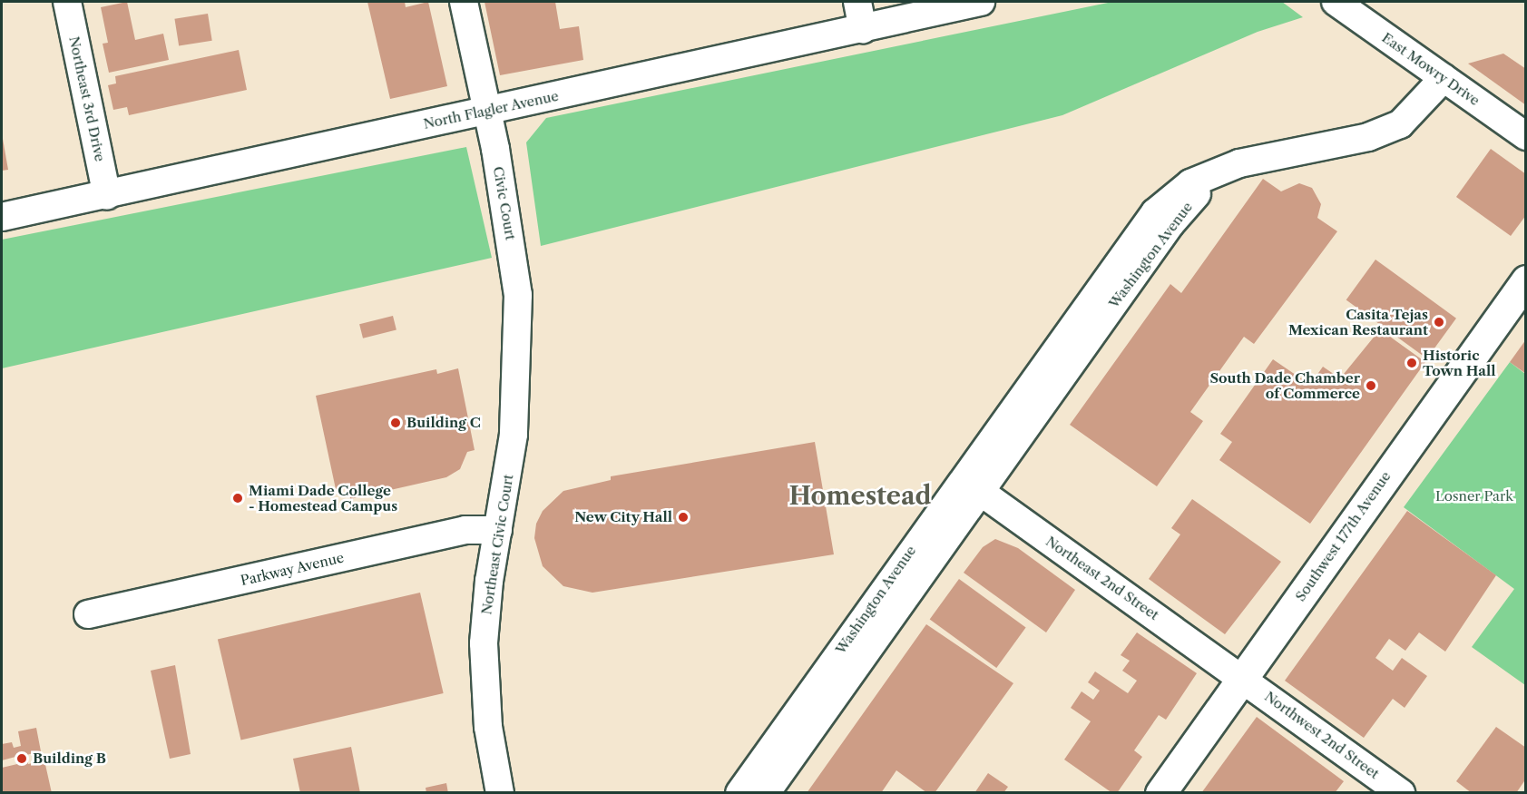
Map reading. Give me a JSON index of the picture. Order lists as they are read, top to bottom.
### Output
{
  "streets": {
    "main road": ["Southwest 177th Avenue"],
    "street": [
      "East Mowry Drive",
      "Northeast 3rd Drive",
      "North Flagler Avenue",
      "Civic Court",
      "Washington Avenue",
      "Northeast Civic Court",
      "Parkway Avenue",
      "Northeast 2nd Street",
      "Northwest 2nd Street"
    ]
  },
  "crossings": [
    ["East Mowry Drive", "Washington Avenue"],
    ["Northeast 3rd Drive", "North Flagler Avenue"],
    ["North Flagler Avenue", "Civic Court"],
    ["Civic Court", "Northeast Civic Court"],
    ["Washington Avenue", "Northeast 2nd Street"],
    ["Southwest 177th Avenue", "Northeast 2nd Street"],
    ["Southwest 177th Avenue", "Northwest 2nd Street"],
    ["Northeast Civic Court", "Parkway Avenue"],
    ["Northeast 2nd Street", "Northwest 2nd Street"]
  ],
  "districts": ["Homestead"],
  "parks": ["Losner Park"],
  "places": [
    "Casita Tejas Mexican Restaurant",
    "Historic Town Hall",
    "South Dade Chamber of Commerce",
    "Building C",
    "Miami Dade College - Homestead Campus",
    "New City Hall",
    "Building B"
  ]
}
